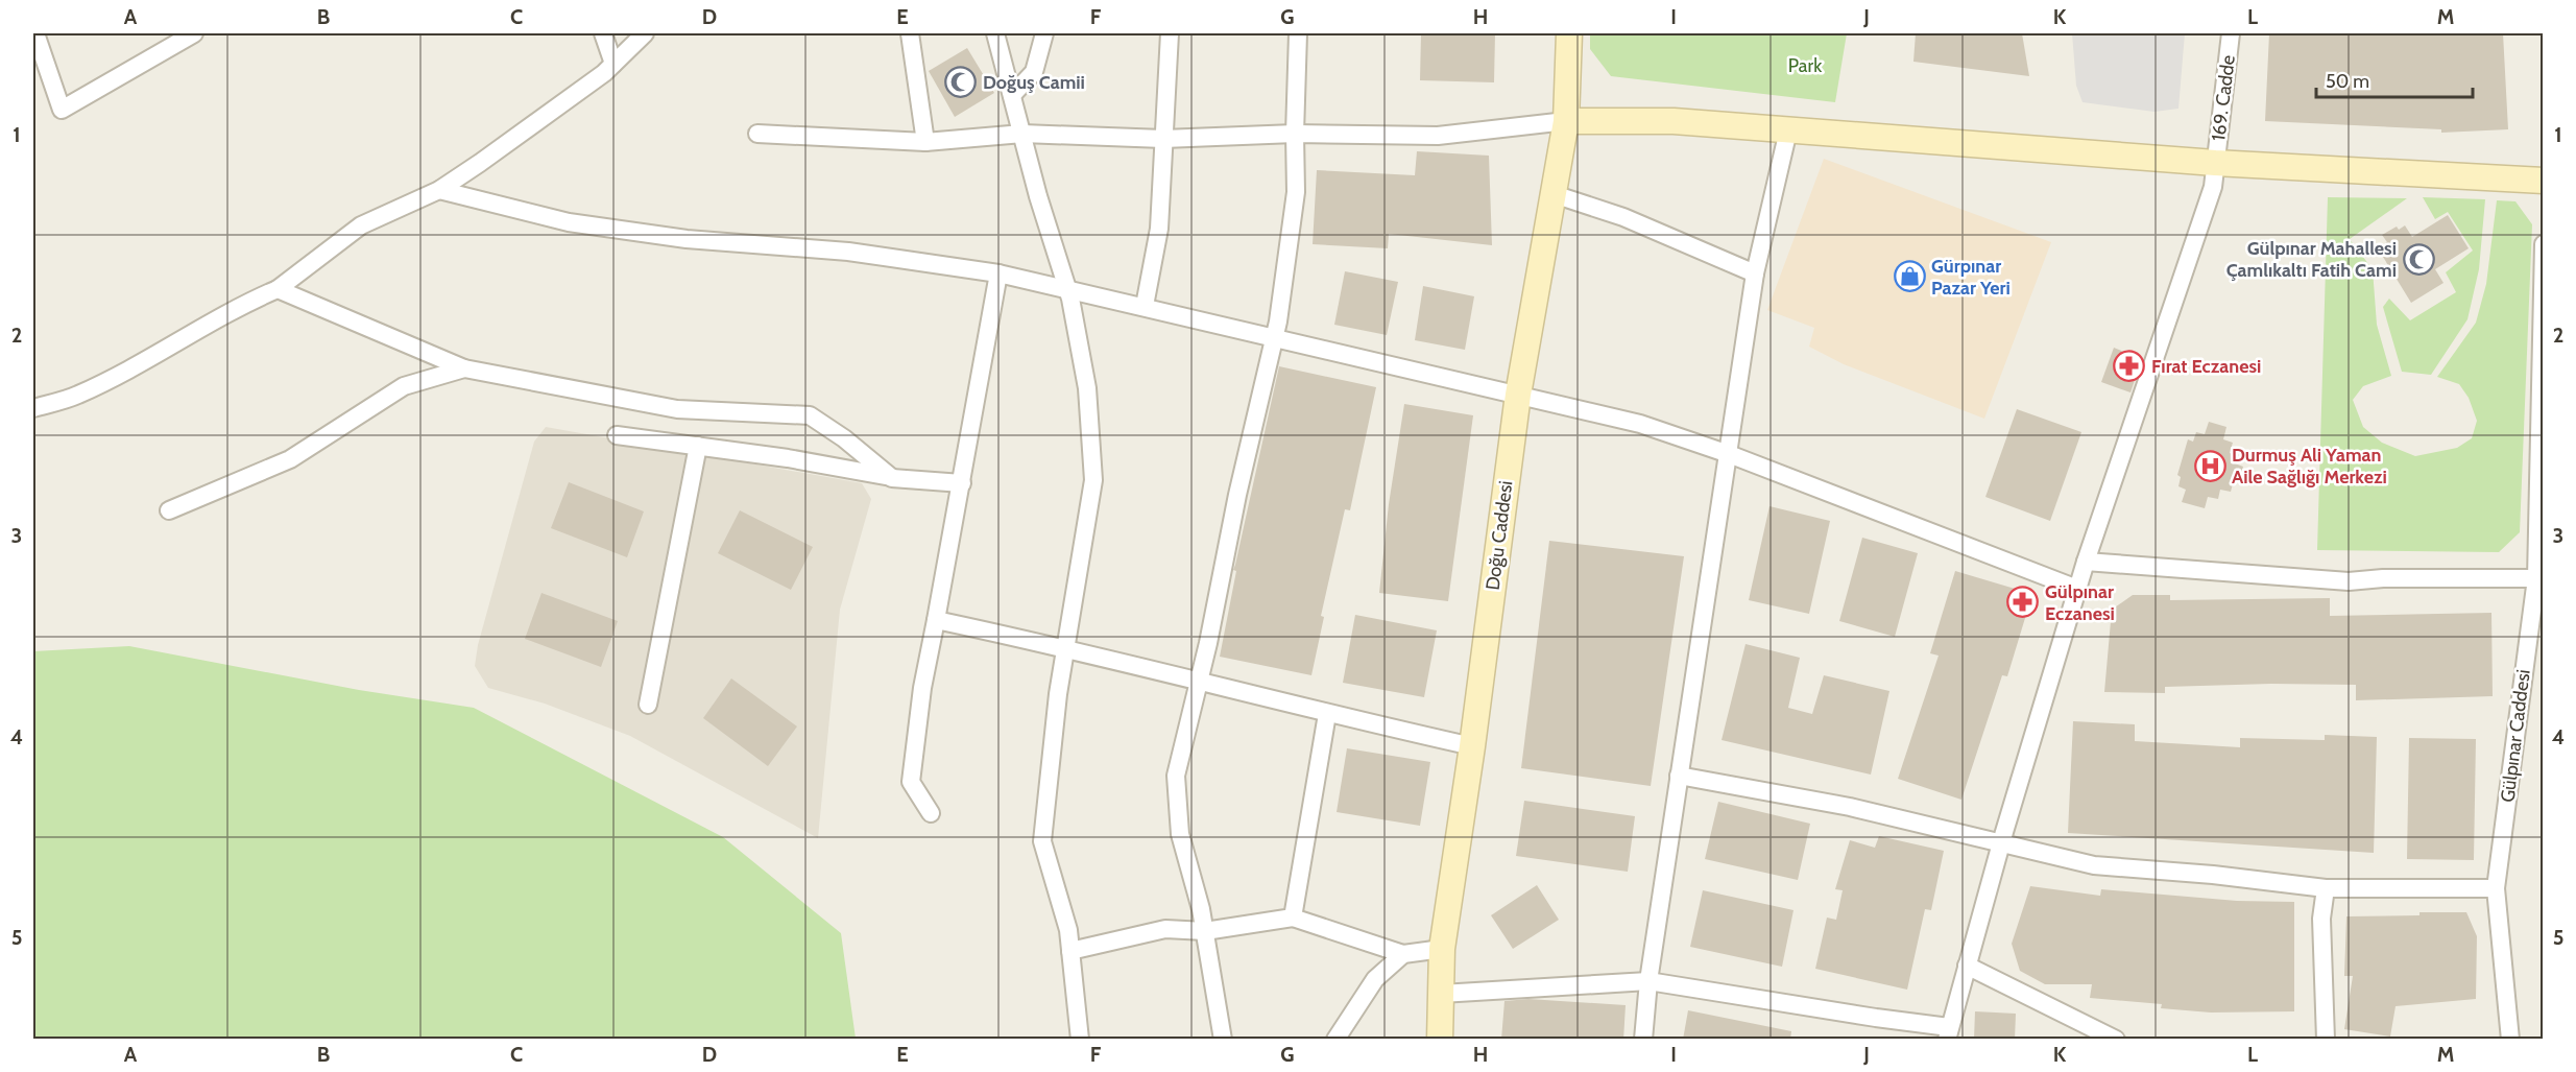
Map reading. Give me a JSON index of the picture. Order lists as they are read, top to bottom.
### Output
{
  "streets": {
    "street": ["169. Cadde", "Doğu Caddesi", "Gülpınar Caddesi"]
  },
  "parks": ["Park"],
  "places": {
    "mosque": ["Doğuş Camii", "Gülpınar Mahallesi Çamlıkaltı Fatih Cami"],
    "shop": ["Gürpınar Pazar Yeri"],
    "pharmacy": ["Fırat Eczanesi", "Gülpınar Eczanesi"],
    "hospital": ["Durmuş Ali Yaman Aile Sağlığı Merkezi"]
  },
  "scale_bar": "50 m",
  "grid": {
    "columns": [
      "A",
      "B",
      "C",
      "D",
      "E",
      "F",
      "G",
      "H",
      "I",
      "J",
      "K",
      "L",
      "M"
    ],
    "rows": [
      "1",
      "2",
      "3",
      "4",
      "5"
    ]
  }
}
